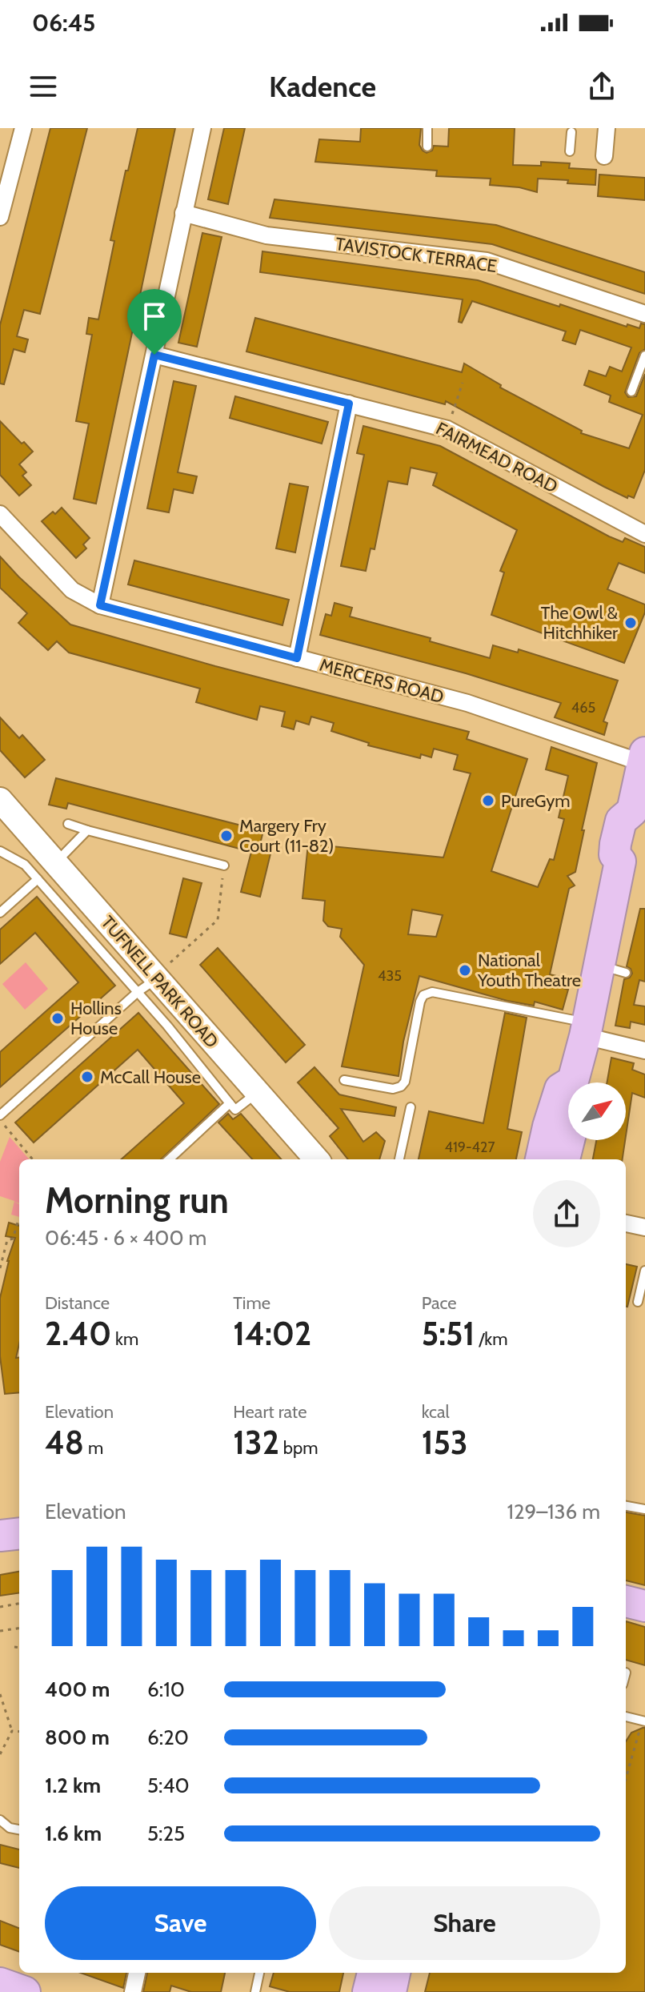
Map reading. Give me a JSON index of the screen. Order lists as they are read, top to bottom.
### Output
{
  "streets": {
    "street": [
      "TAVISTOCK TERRACE",
      "FAIRMEAD ROAD",
      "MERCERS ROAD",
      "TUFNELL PARK ROAD"
    ]
  },
  "places": [
    "The Owl & Hitchhiker",
    "PureGym",
    "Margery Fry Court (11-82)",
    "National Youth Theatre",
    "Hollins House",
    "McCall House"
  ],
  "house_numbers": ["465", "435", "419-427"],
  "north": "top right",
  "page": {
    "status": "06:45",
    "header": "Kadence",
    "heading": ["Morning run", "06:45 · 6 × 400 m"],
    "stats": [
      ["Distance", "2.40 km"],
      ["Time", "14:02"],
      ["Pace", "5:51 /km"],
      ["Elevation", "48 m"],
      ["Heart rate", "132 bpm"],
      ["kcal", "153"]
    ],
    "chart": ["Elevation", "129–136 m"],
    "list": [
      {
        "name": "400 m",
        "note": "6:10"
      },
      {
        "name": "800 m",
        "note": "6:20"
      },
      {
        "name": "1.2 km",
        "note": "5:40"
      },
      {
        "name": "1.6 km",
        "note": "5:25"
      }
    ],
    "buttons": ["Save", "Share"]
  }
}
